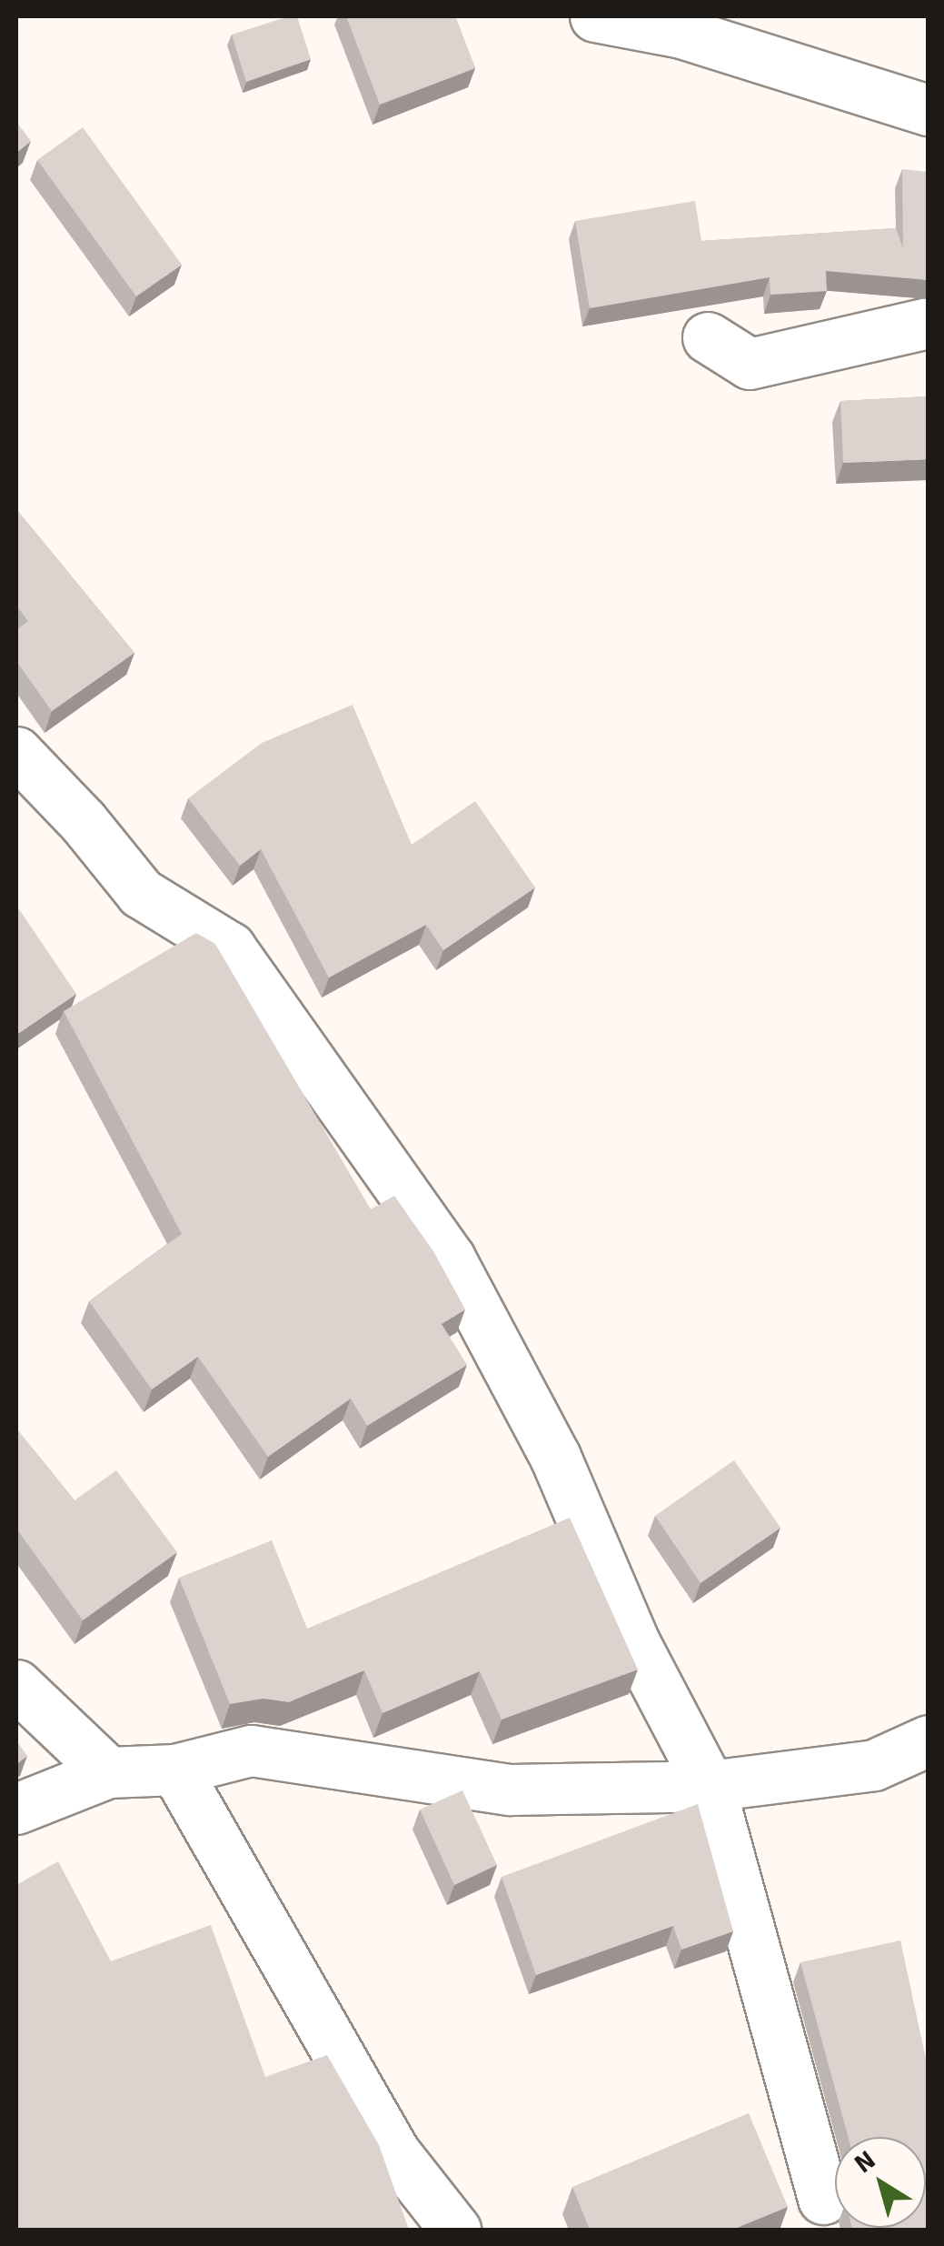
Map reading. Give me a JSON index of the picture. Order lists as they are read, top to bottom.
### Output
{
  "north": "top left"
}
